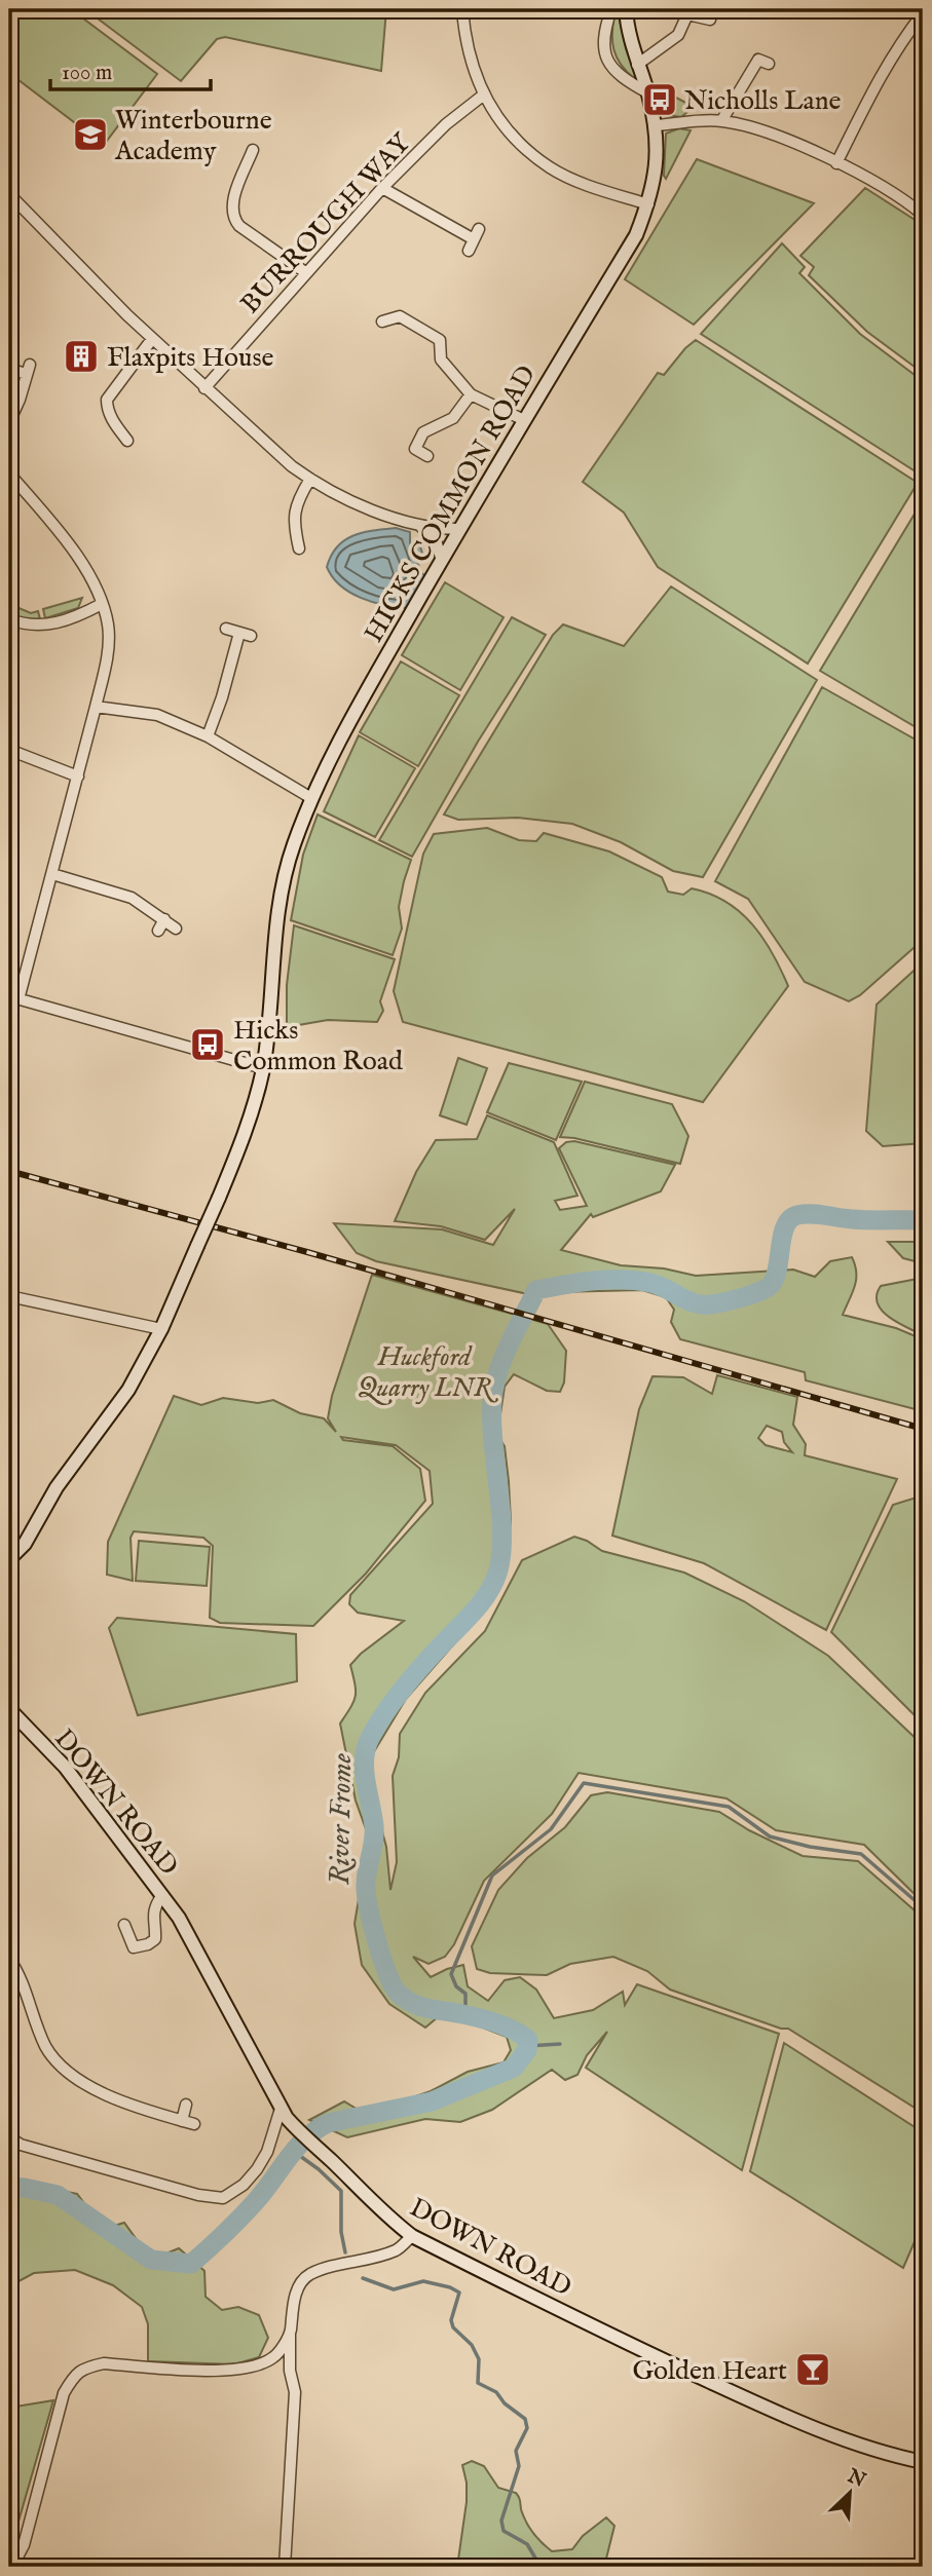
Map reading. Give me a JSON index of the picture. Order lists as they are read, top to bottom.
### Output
{
  "streets": {
    "street": ["BURROUGH WAY", "HICKS COMMON ROAD", "DOWN ROAD"]
  },
  "water": ["River Frome"],
  "parks": ["Huckford Quarry LNR"],
  "places": {
    "bus stop": ["Nicholls Lane", "Hicks Common Road"],
    "school or university": ["Winterbourne Academy"],
    "building": ["Flaxpits House"],
    "bar": ["Golden Heart"]
  },
  "scale_bar": "100 m",
  "north": "top right"
}
